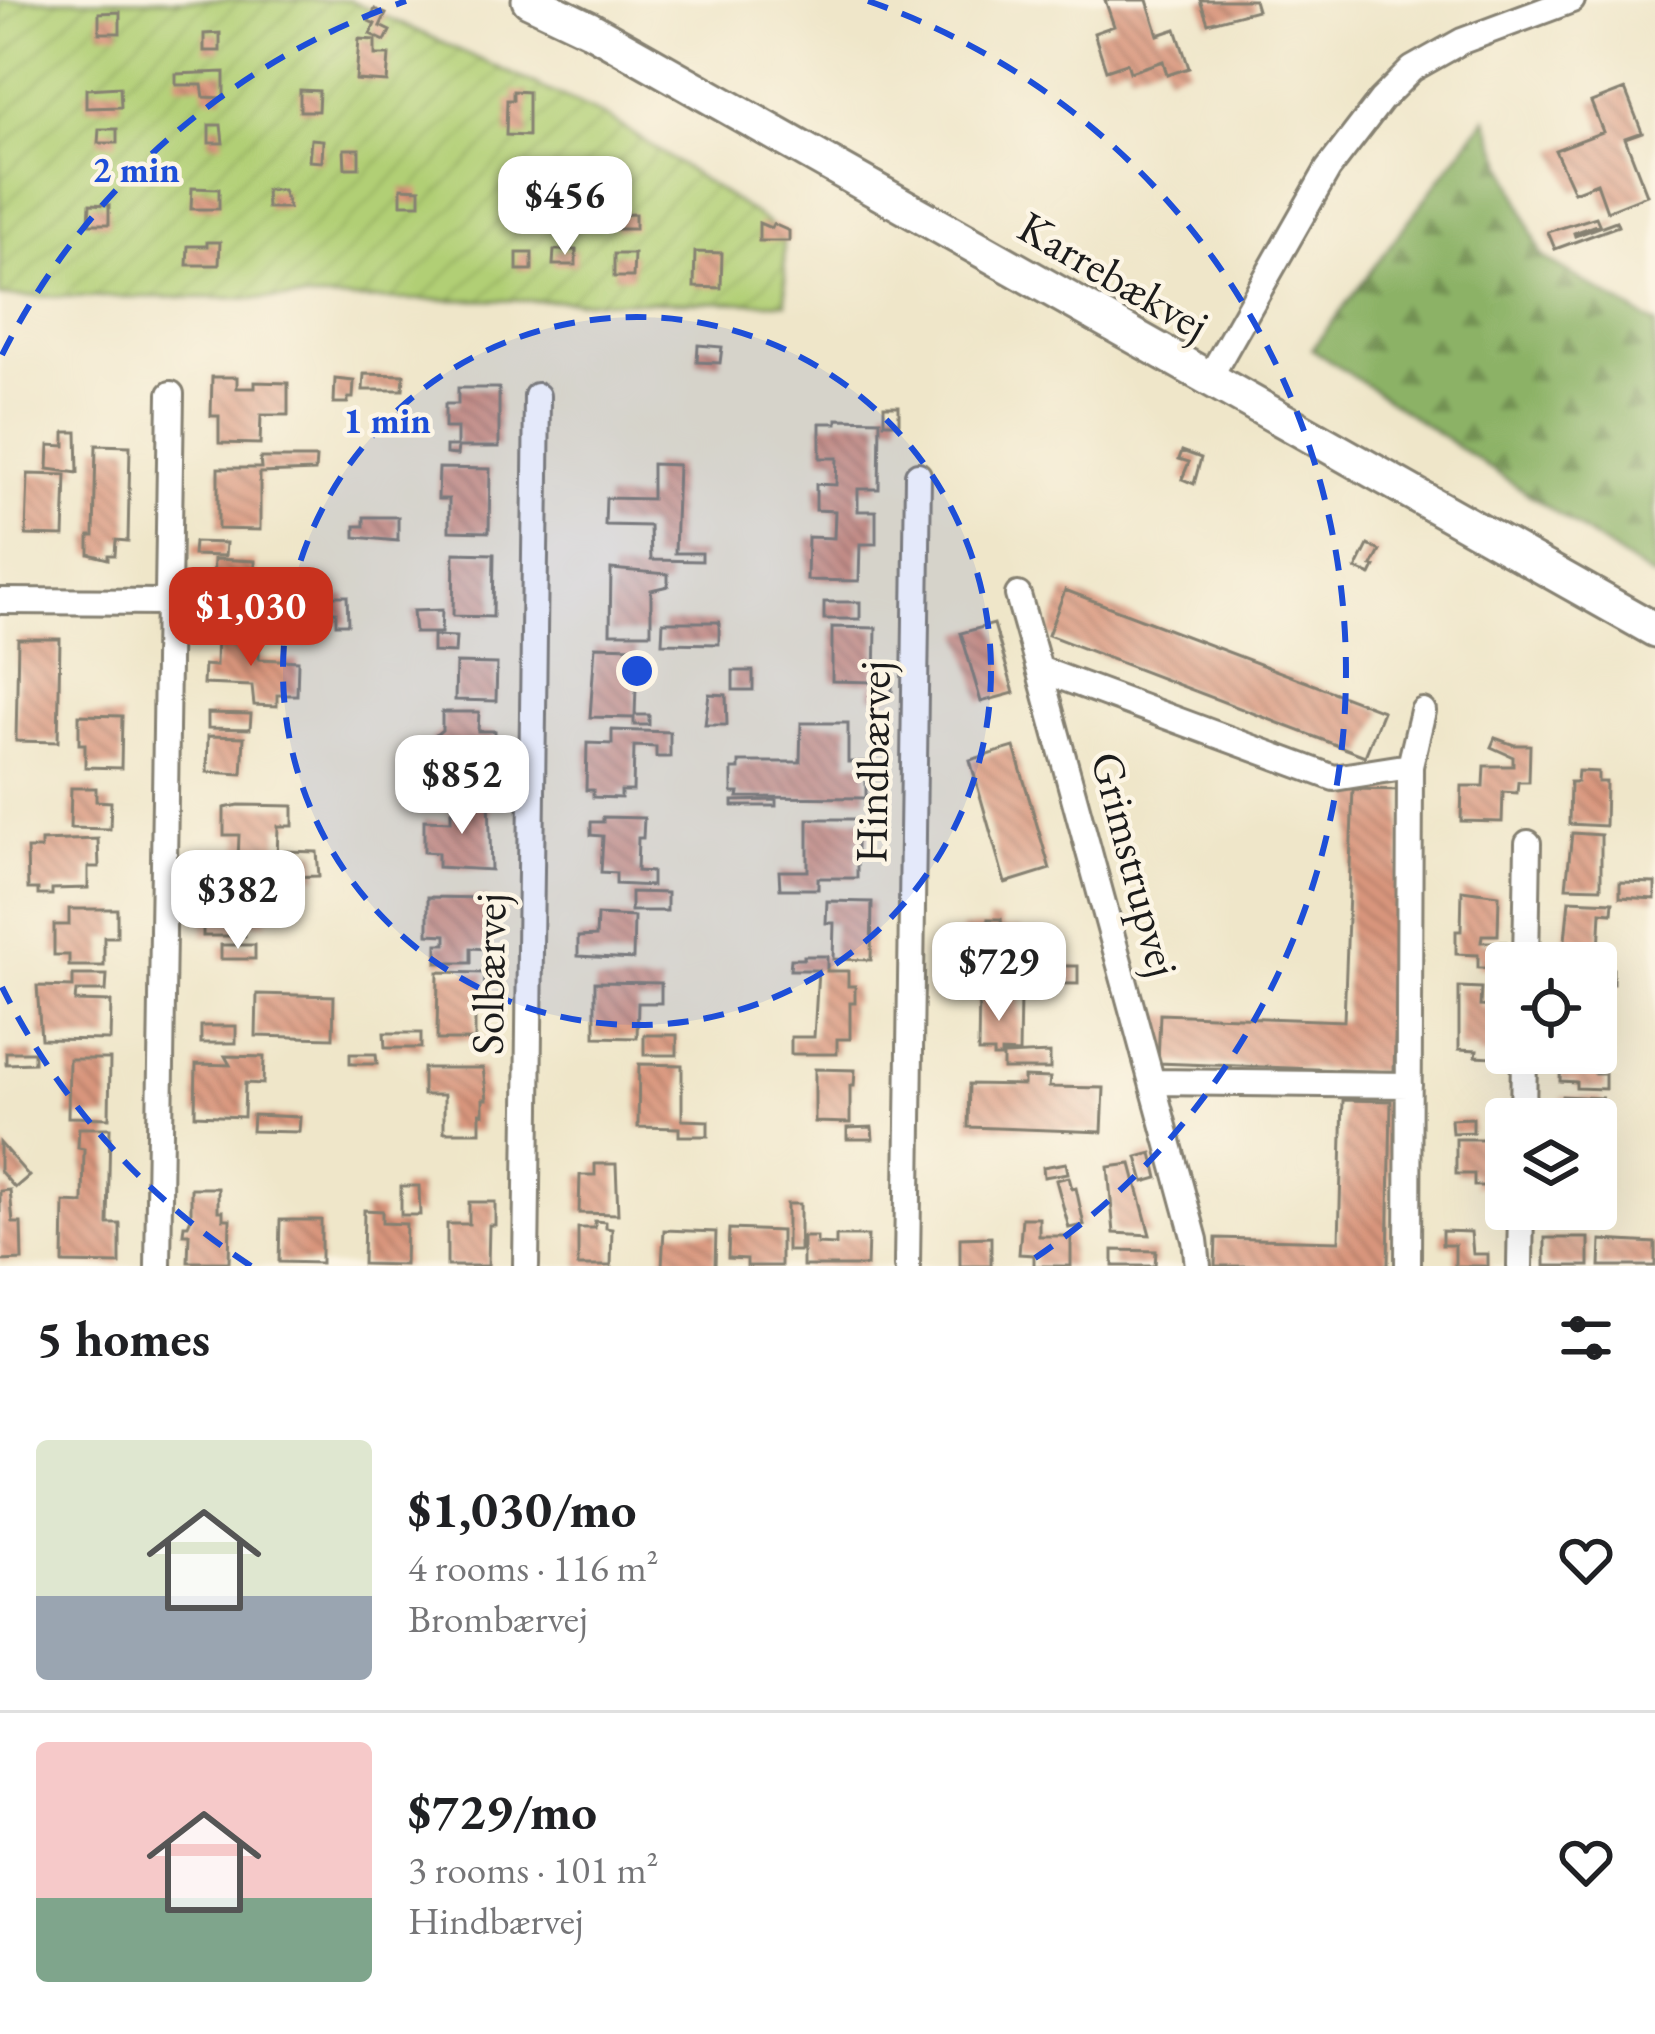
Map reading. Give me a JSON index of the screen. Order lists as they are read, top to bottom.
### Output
{
  "streets": {
    "street": [
      "Karrebækvej",
      "Hindbærvej",
      "Grimstrupvej",
      "Solbærvej"
    ]
  },
  "page": {
    "price": [
      "$456",
      "$1,030",
      "$852",
      "$382",
      "$729"
    ],
    "heading": "5 homes",
    "list": [
      {
        "name": "$1,030/mo",
        "note": "4 rooms · 116 m² · Brombærvej"
      },
      {
        "name": "$729/mo",
        "note": "3 rooms · 101 m² · Hindbærvej"
      }
    ]
  },
  "rings": ["2 min", "1 min"]
}
